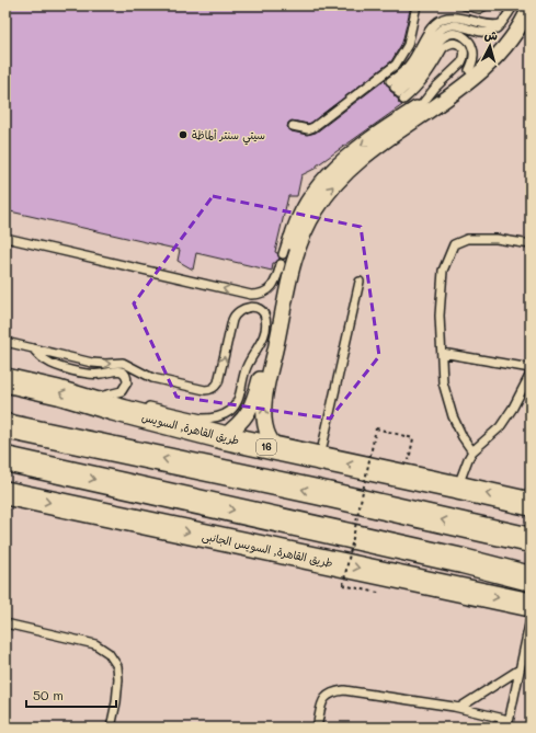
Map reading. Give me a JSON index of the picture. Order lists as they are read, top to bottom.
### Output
{
  "streets": {
    "main road": ["طريق القاهرة, السويس", "16", "طريق القاهرة, السويس الجانبى"]
  },
  "one_way": ["طريق القاهرة, السويس", "طريق القاهرة, السويس الجانبى"],
  "places": ["سيتي سنتر ألماظة"],
  "scale_bar": "50 m",
  "north": "top"
}
